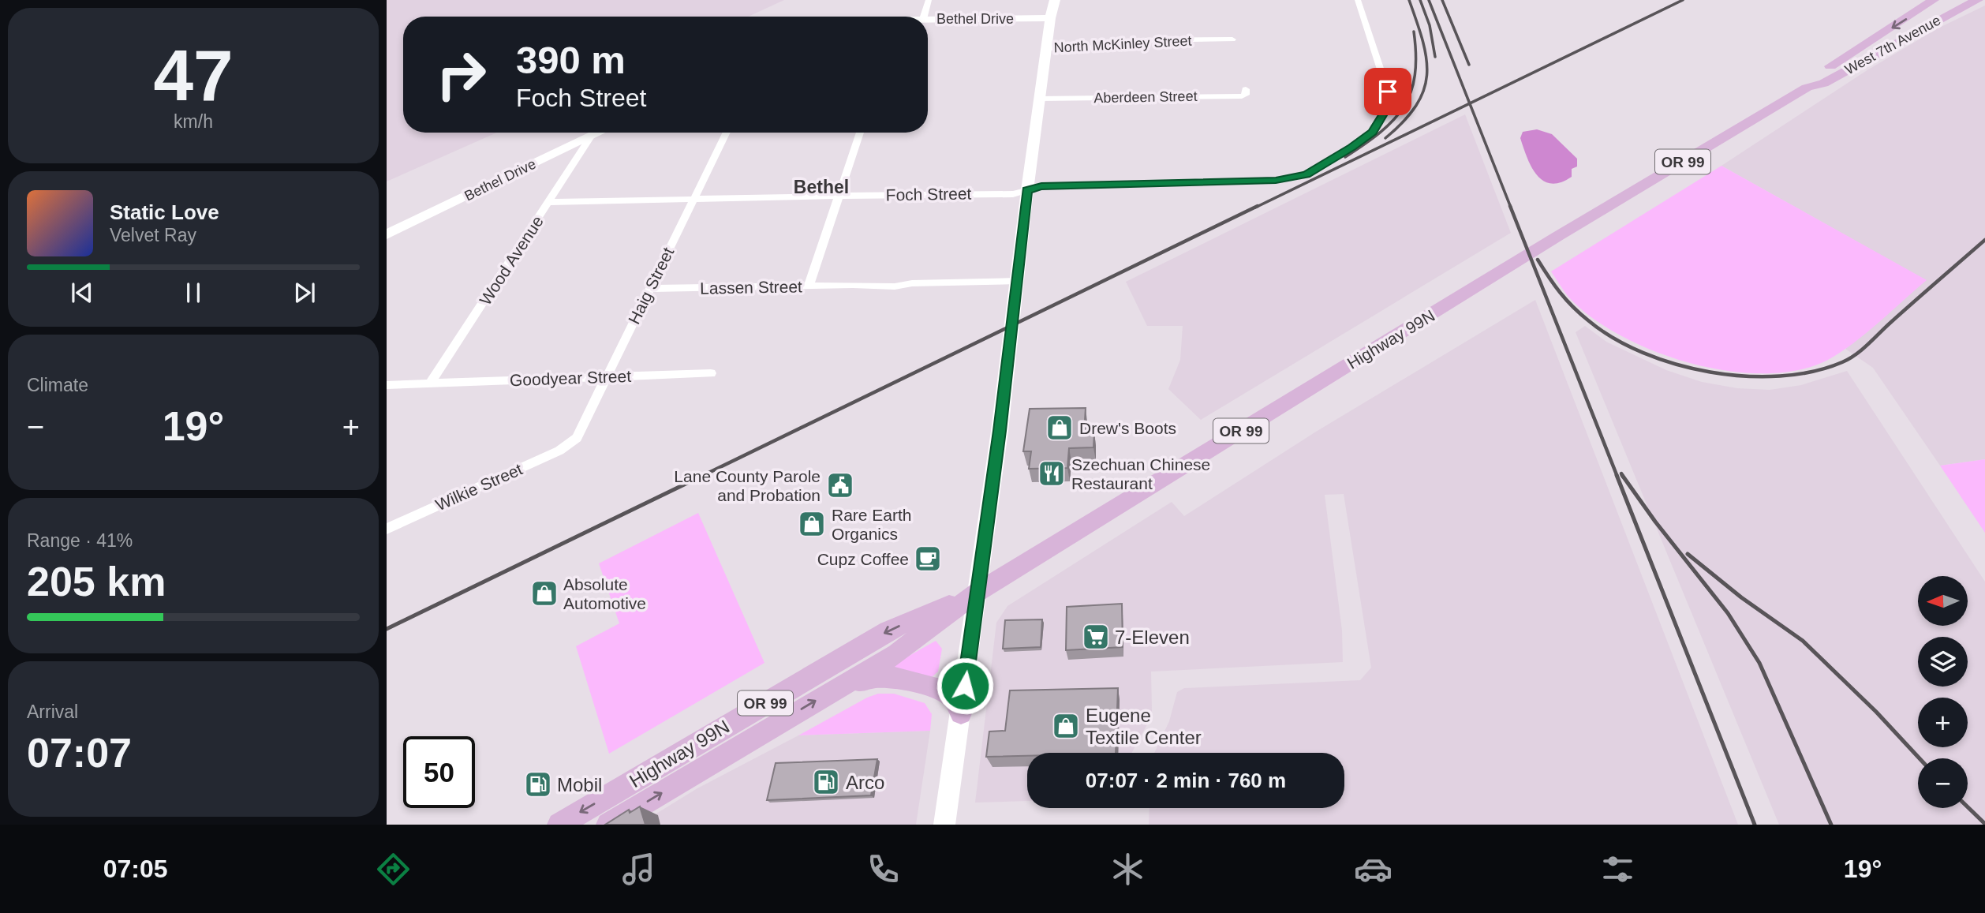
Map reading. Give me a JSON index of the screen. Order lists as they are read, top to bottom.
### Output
{
  "streets": {
    "main road": [
      "Bethel Drive",
      "West 7th Avenue",
      "OR 99",
      "Highway 99N"
    ],
    "street": [
      "North McKinley Street",
      "Aberdeen Street",
      "Foch Street",
      "Wood Avenue",
      "Haig Street",
      "Lassen Street",
      "Goodyear Street",
      "Wilkie Street"
    ]
  },
  "crossings": [
    ["Bethel Drive", "Wood Avenue"],
    ["West 7th Avenue", "OR 99"],
    ["West 7th Avenue", "Highway 99N"],
    ["OR 99", "Highway 99N"],
    ["Foch Street", "Wood Avenue"],
    ["Foch Street", "Haig Street"],
    ["Wood Avenue", "Goodyear Street"],
    ["Haig Street", "Lassen Street"],
    ["Haig Street", "Goodyear Street"],
    ["Haig Street", "Wilkie Street"]
  ],
  "districts": ["Bethel"],
  "places": {
    "shop": [
      "Drew's Boots",
      "Rare Earth Organics",
      "Absolute Automotive",
      "Eugene Textile Center"
    ],
    "restaurant": ["Szechuan Chinese Restaurant"],
    "public building": ["Lane County Parole and Probation"],
    "cafe": ["Cupz Coffee"],
    "supermarket": ["7-Eleven"],
    "fuel station": ["Arco", "Mobil"]
  },
  "north": "left",
  "page": {
    "tile": [
      ["47", "km/h"],
      "Climate",
      ["Range · 41%", "205 km"],
      ["Arrival", "07:07"]
    ],
    "turn": ["390 m", "Foch Street"],
    "song": ["Static Love", "Velvet Ray"],
    "heat": ["−", "19°", "+"],
    "map_buttons": ["+", "−"],
    "limit": "50",
    "trip": "07:07 · 2 min · 760 m",
    "tabs": ["07:05", "19°"]
  }
}
